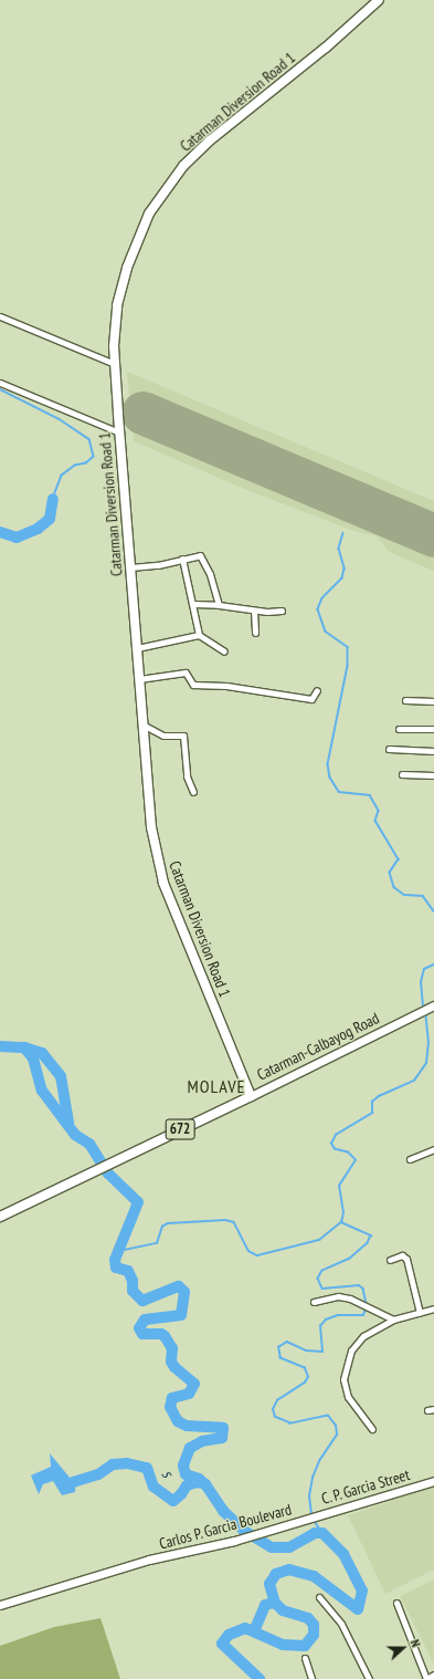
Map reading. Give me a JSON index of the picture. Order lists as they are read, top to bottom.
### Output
{
  "streets": {
    "main road": [
      "Catarman Diversion Road 1",
      "Catarman-Calbayog Road",
      "672",
      "C. P. Garcia Street",
      "Carlos P. Garcia Boulevard"
    ]
  },
  "crossings": [
    ["Catarman Diversion Road 1", "Catarman-Calbayog Road"],
    ["C. P. Garcia Street", "Carlos P. Garcia Boulevard"]
  ],
  "districts": ["MOLAVE"],
  "water": ["s"],
  "north": "right"
}
